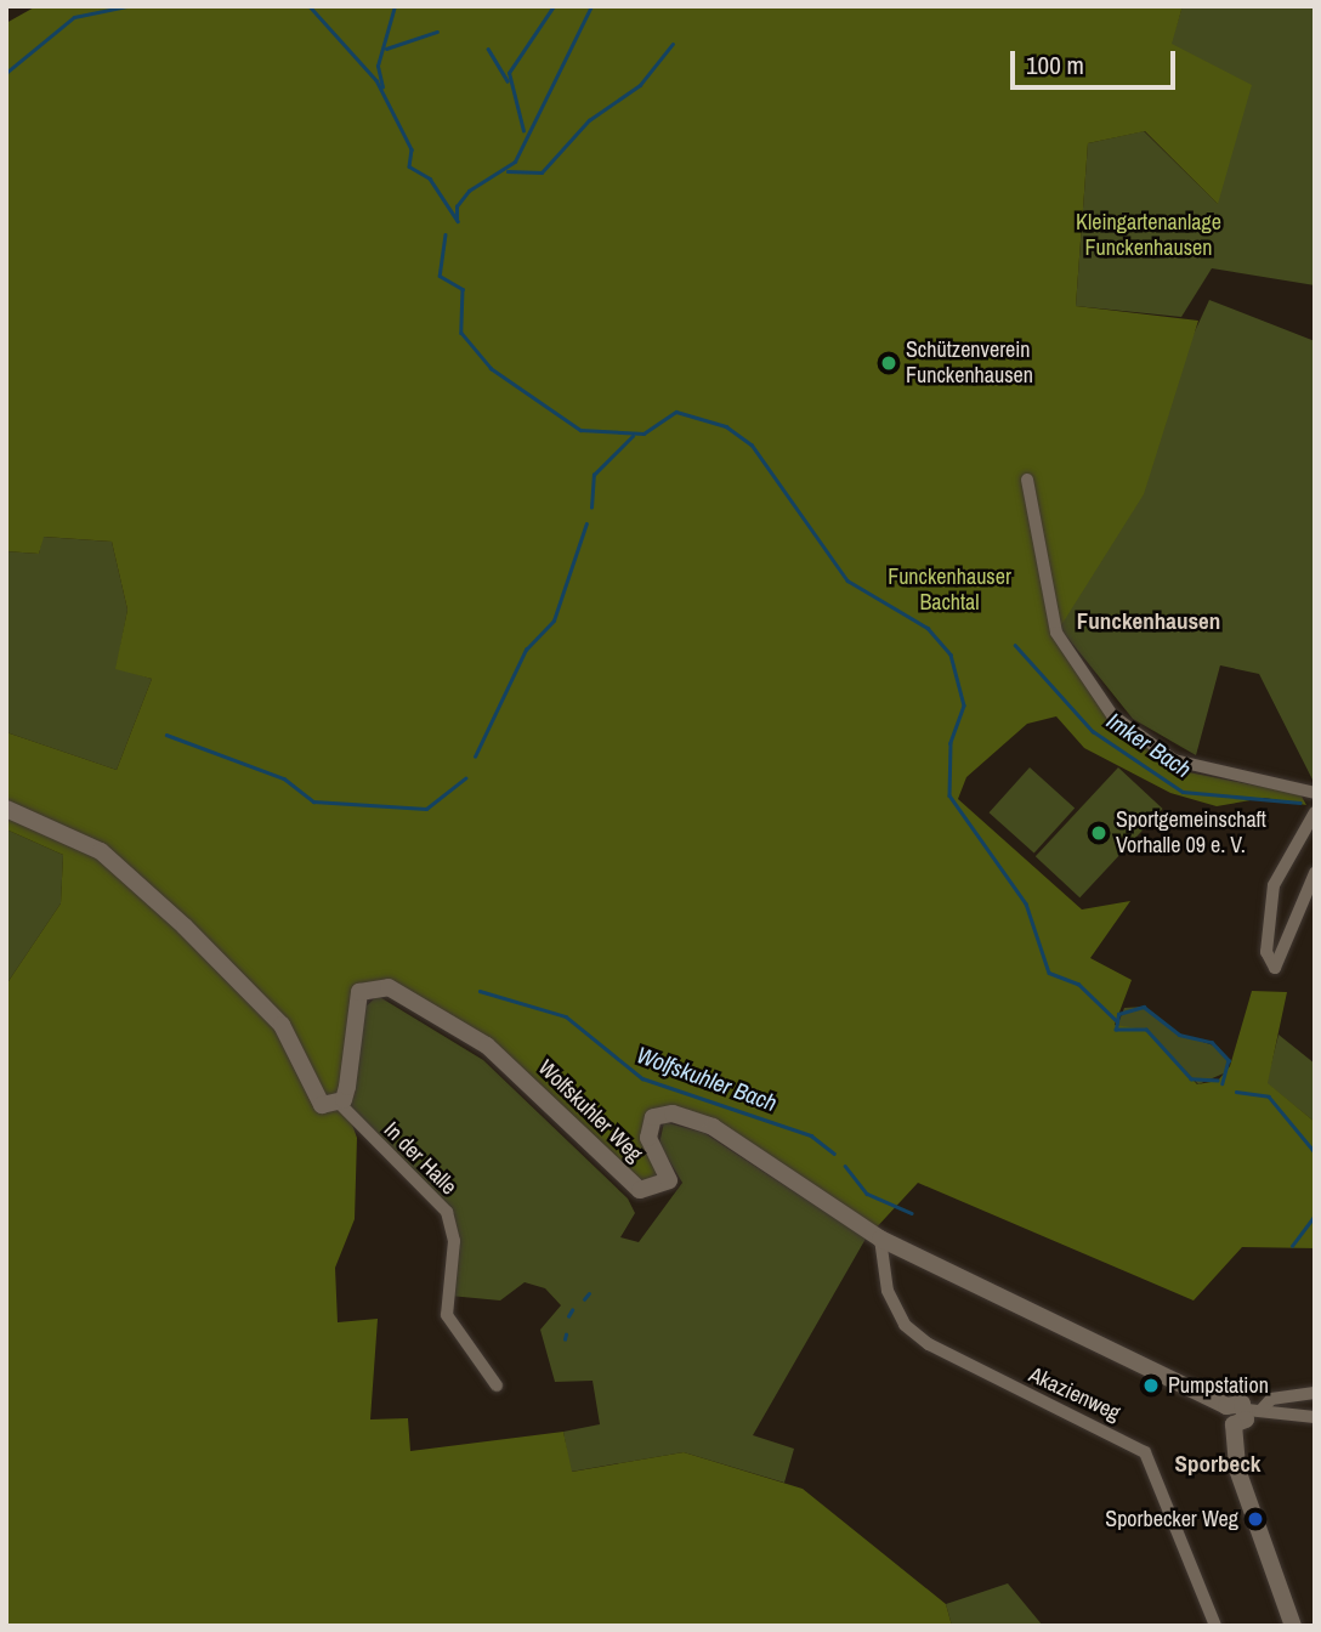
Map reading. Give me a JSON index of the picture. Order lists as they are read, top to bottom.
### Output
{
  "streets": {
    "street": ["Wolfskuhler Weg", "In der Halle", "Akazienweg"]
  },
  "crossings": [
    ["Wolfskuhler Weg", "In der Halle"],
    ["Wolfskuhler Weg", "Akazienweg"]
  ],
  "districts": ["Funckenhausen", "Sporbeck"],
  "water": ["Imker Bach", "Wolfskuhler Bach"],
  "parks": ["Kleingartenanlage Funckenhausen", "Funckenhauser Bachtal"],
  "places": [
    "Schützenverein Funckenhausen",
    "Sportgemeinschaft Vorhalle 09 e. V.",
    "Pumpstation",
    "Sporbecker Weg"
  ],
  "scale_bar": "100 m"
}
